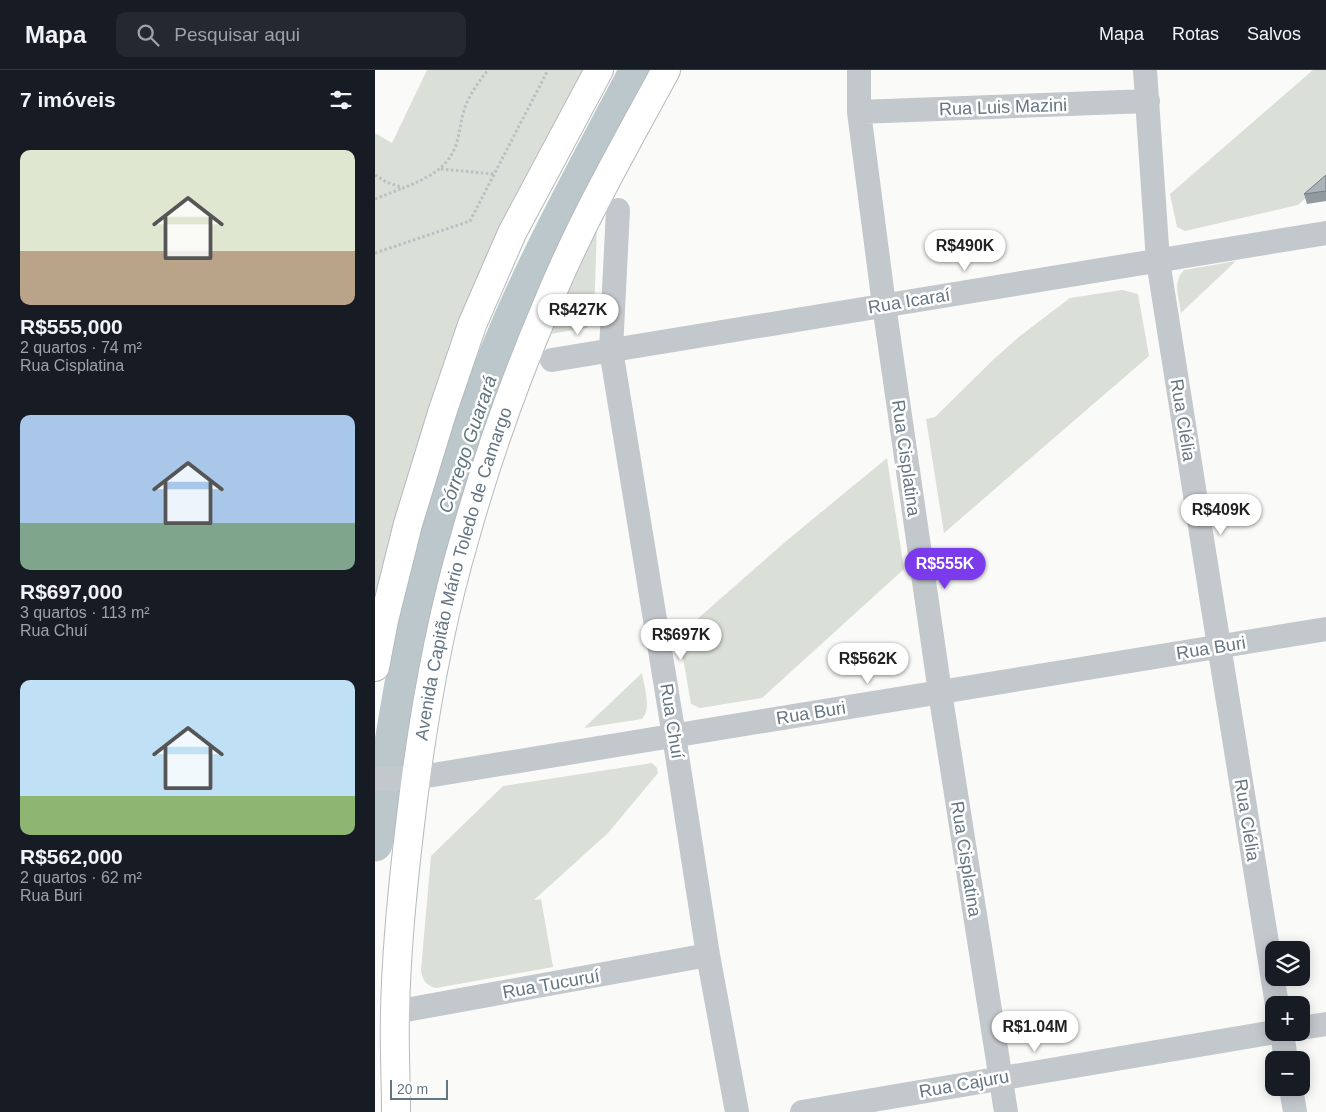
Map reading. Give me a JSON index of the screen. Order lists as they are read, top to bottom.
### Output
{
  "streets": {
    "main road": ["Avenida Capitão Mário Toledo de Camargo"],
    "street": [
      "Rua Luis Mazini",
      "Rua Icaraí",
      "Rua Clélia",
      "Rua Cisplatina",
      "Rua Buri",
      "Rua Chuí",
      "Rua Tucuruí",
      "Rua Cajuru"
    ]
  },
  "crossings": [
    ["Rua Luis Mazini", "Rua Clélia"],
    ["Rua Luis Mazini", "Rua Cisplatina"],
    ["Rua Icaraí", "Rua Clélia"],
    ["Rua Icaraí", "Rua Cisplatina"],
    ["Rua Icaraí", "Rua Chuí"],
    ["Rua Clélia", "Rua Buri"],
    ["Rua Cisplatina", "Rua Buri"],
    ["Rua Cisplatina", "Rua Cajuru"],
    ["Avenida Capitão Mário Toledo de Camargo", "Rua Buri"],
    ["Avenida Capitão Mário Toledo de Camargo", "Rua Tucuruí"],
    ["Rua Buri", "Rua Chuí"],
    ["Rua Chuí", "Rua Tucuruí"]
  ],
  "water": ["Córrego Guarará"],
  "scale_bar": "20 m",
  "page": {
    "header": "Mapa",
    "search": "Pesquisar aqui",
    "nav": ["Mapa", "Rotas", "Salvos"],
    "heading": "7 imóveis",
    "list": [
      {
        "name": "R$555,000",
        "note": "2 quartos · 74 m² · Rua Cisplatina"
      },
      {
        "name": "R$697,000",
        "note": "3 quartos · 113 m² · Rua Chuí"
      },
      {
        "name": "R$562,000",
        "note": "2 quartos · 62 m² · Rua Buri"
      }
    ],
    "price": [
      "R$490K",
      "R$427K",
      "R$409K",
      "R$555K",
      "R$697K",
      "R$562K",
      "R$1.04M"
    ],
    "map_buttons": ["+", "−"],
    "scale": "20 m"
  }
}
